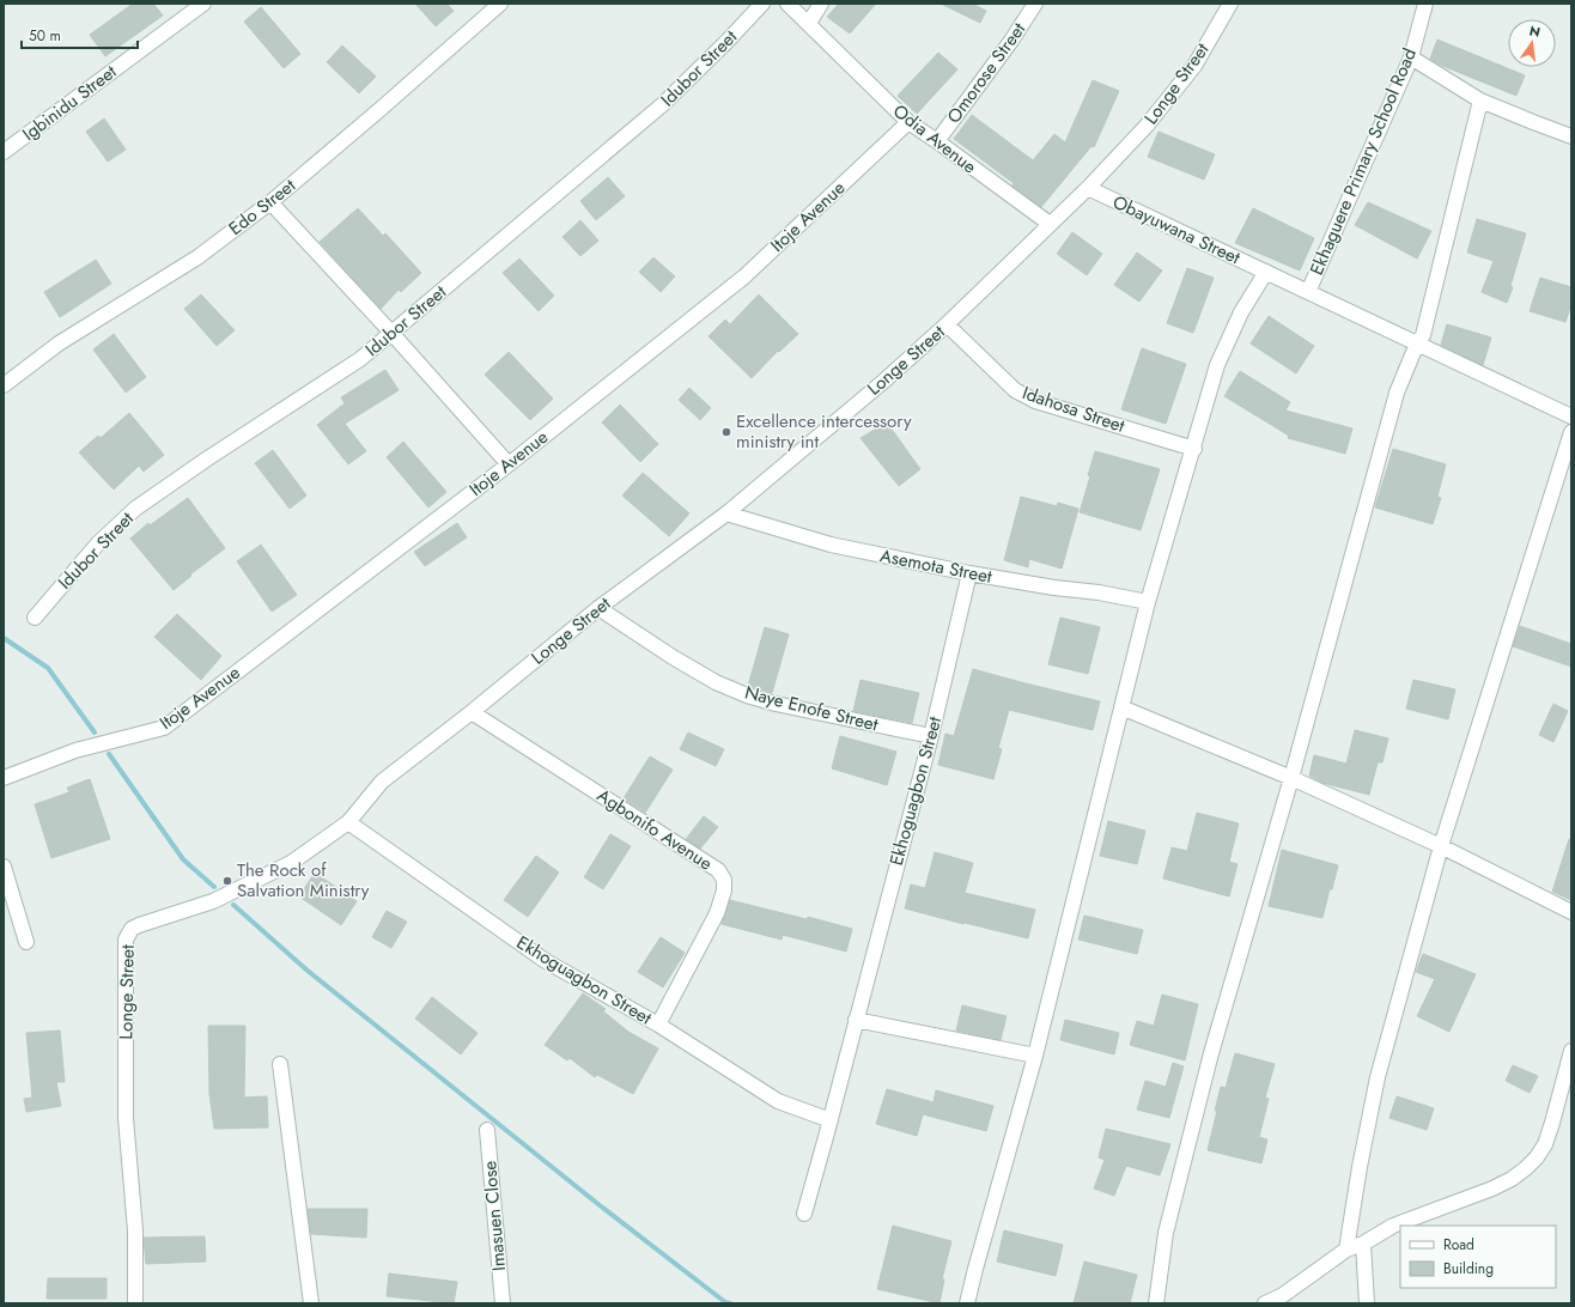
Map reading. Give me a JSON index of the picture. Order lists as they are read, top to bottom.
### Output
{
  "streets": {
    "street": [
      "Idubor Street",
      "Omorose Street",
      "Longe Street",
      "Igbinidu Street",
      "Odia Avenue",
      "Ekhaguere Primary School Road",
      "Edo Street",
      "Itoje Avenue",
      "Obayuwana Street",
      "Idahosa Street",
      "Asemota Street",
      "Naye Enofe Street",
      "Ekhoguagbon Street",
      "Agbonifo Avenue",
      "Imasuen Close"
    ]
  },
  "crossings": [
    ["Omorose Street", "Odia Avenue"],
    ["Longe Street", "Odia Avenue"],
    ["Longe Street", "Obayuwana Street"],
    ["Longe Street", "Idahosa Street"],
    ["Longe Street", "Asemota Street"],
    ["Longe Street", "Naye Enofe Street"],
    ["Longe Street", "Ekhoguagbon Street"],
    ["Longe Street", "Agbonifo Avenue"],
    ["Odia Avenue", "Itoje Avenue"],
    ["Ekhaguere Primary School Road", "Obayuwana Street"],
    ["Asemota Street", "Ekhoguagbon Street"],
    ["Naye Enofe Street", "Ekhoguagbon Street"],
    ["Ekhoguagbon Street", "Agbonifo Avenue"]
  ],
  "places": ["Excellence intercessory ministry int", "The Rock of Salvation Ministry"],
  "legend": ["Road", "Building"],
  "scale_bar": "50 m",
  "north": "top"
}
